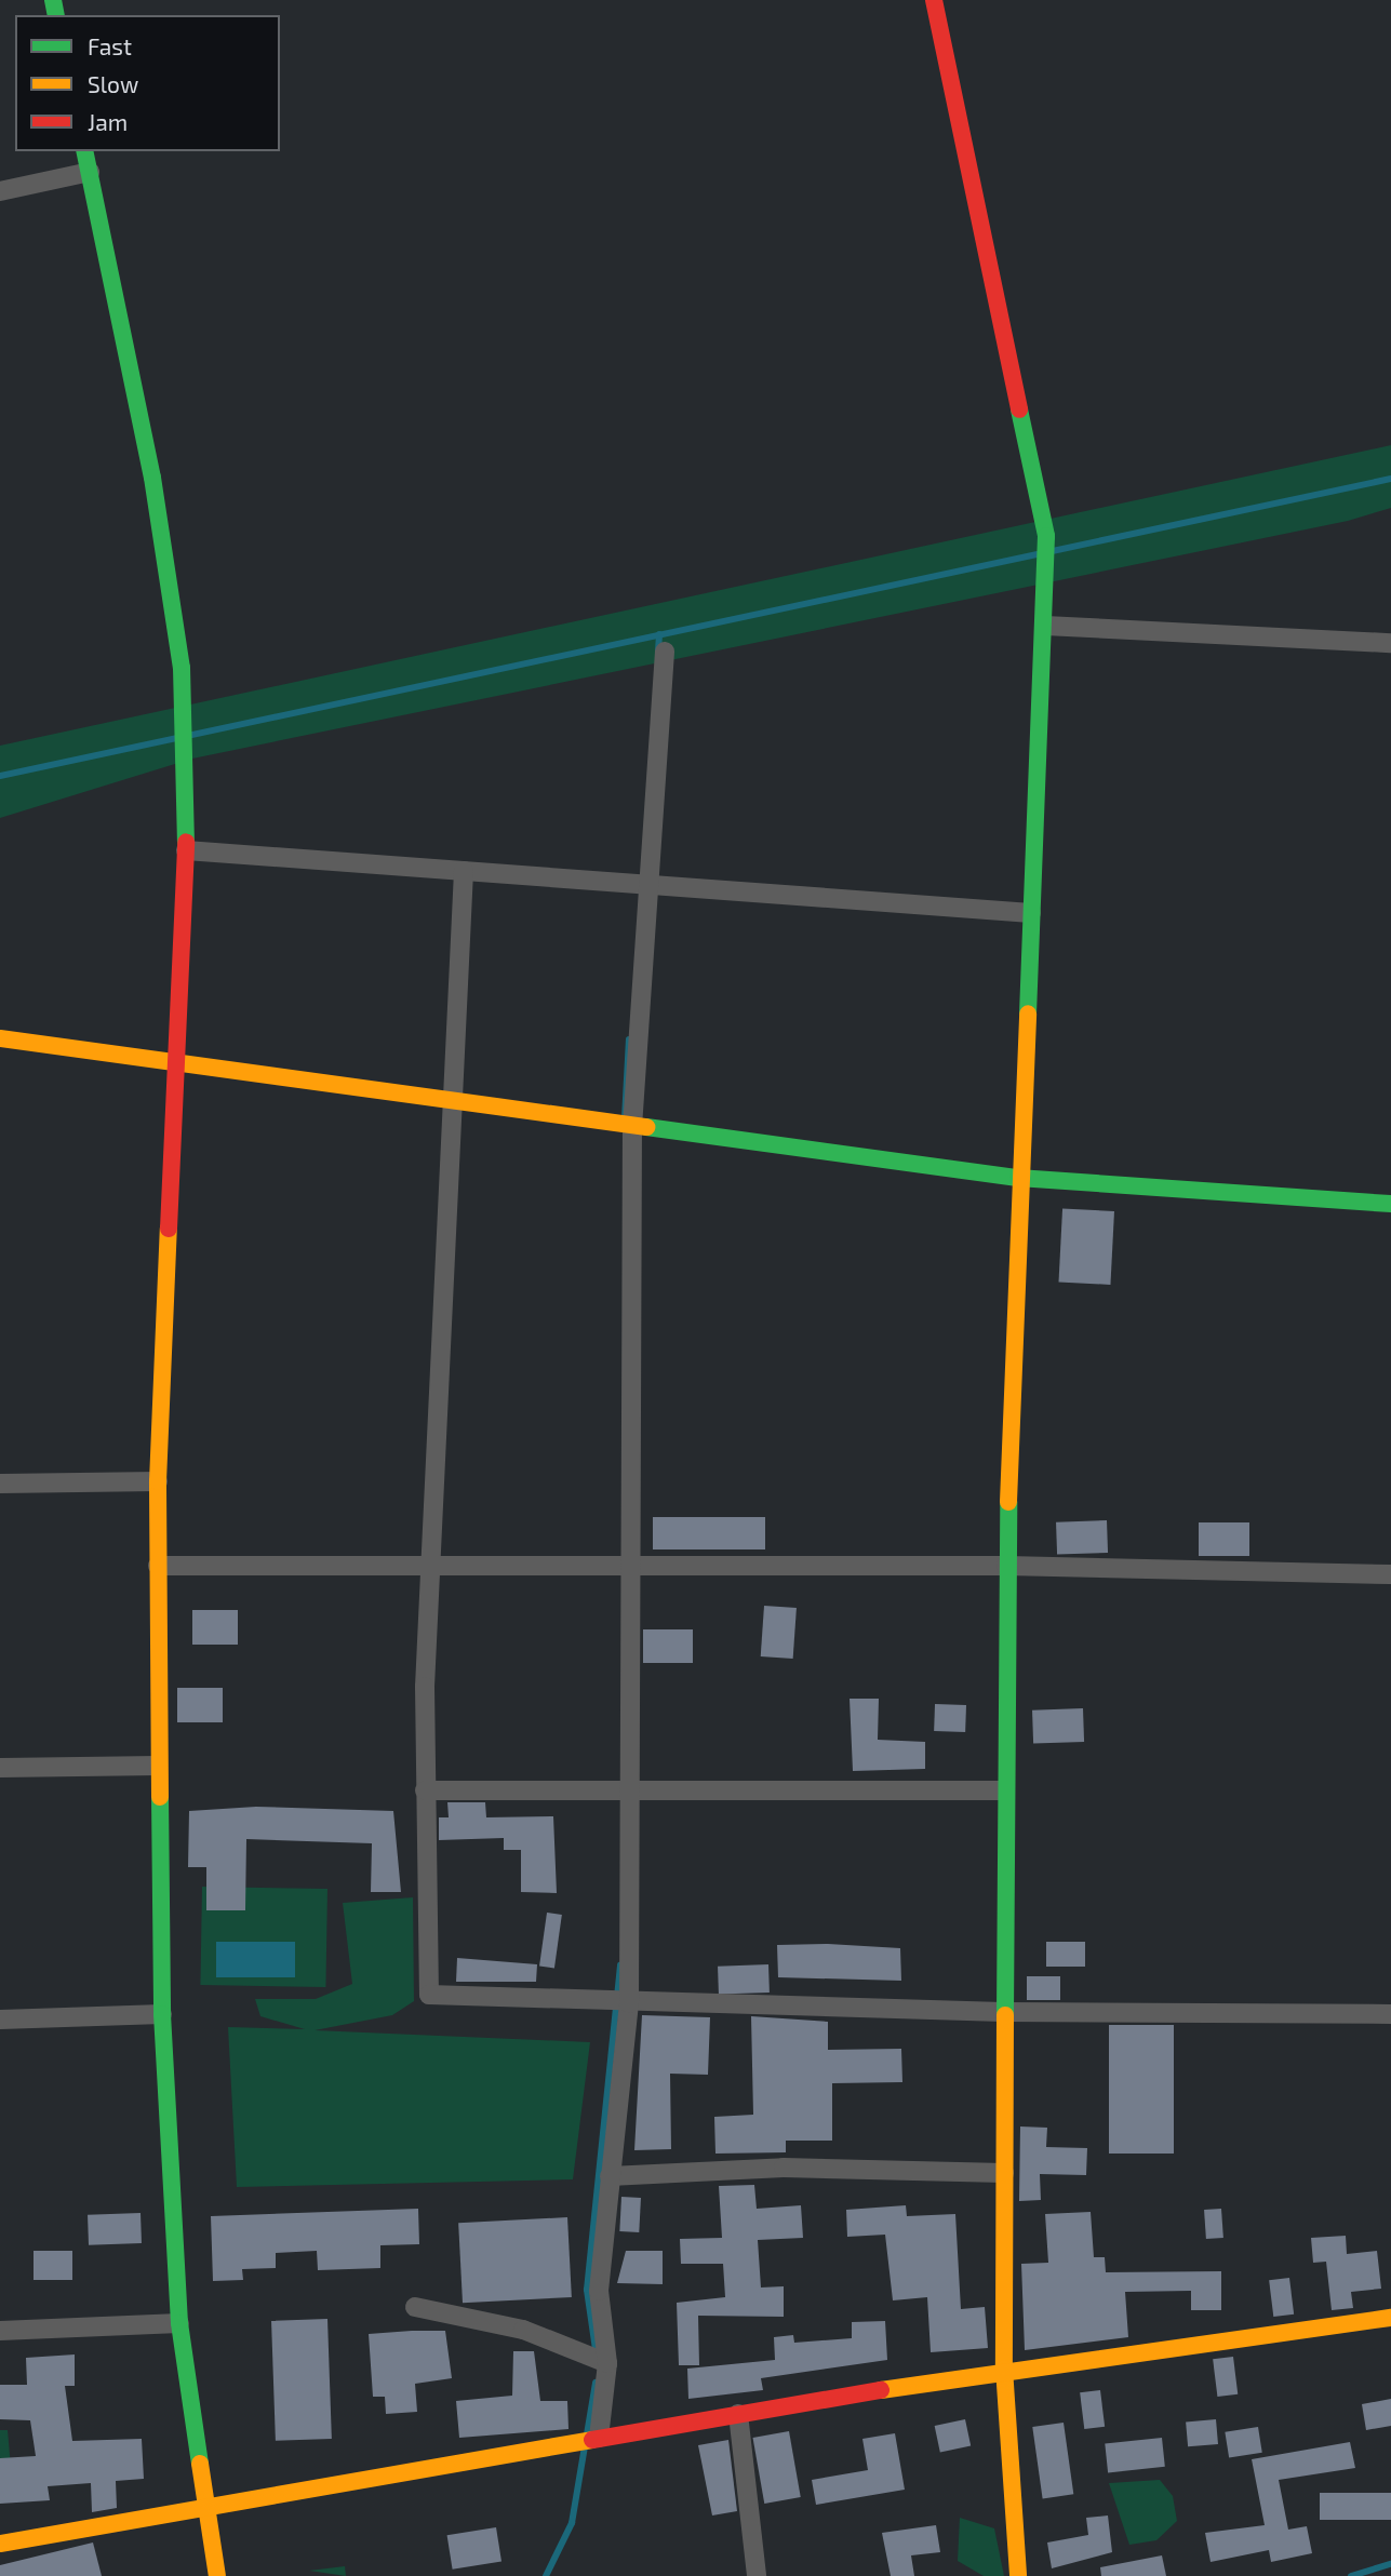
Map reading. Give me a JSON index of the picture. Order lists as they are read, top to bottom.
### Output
{
  "legend": ["Fast", "Slow", "Jam"]
}
